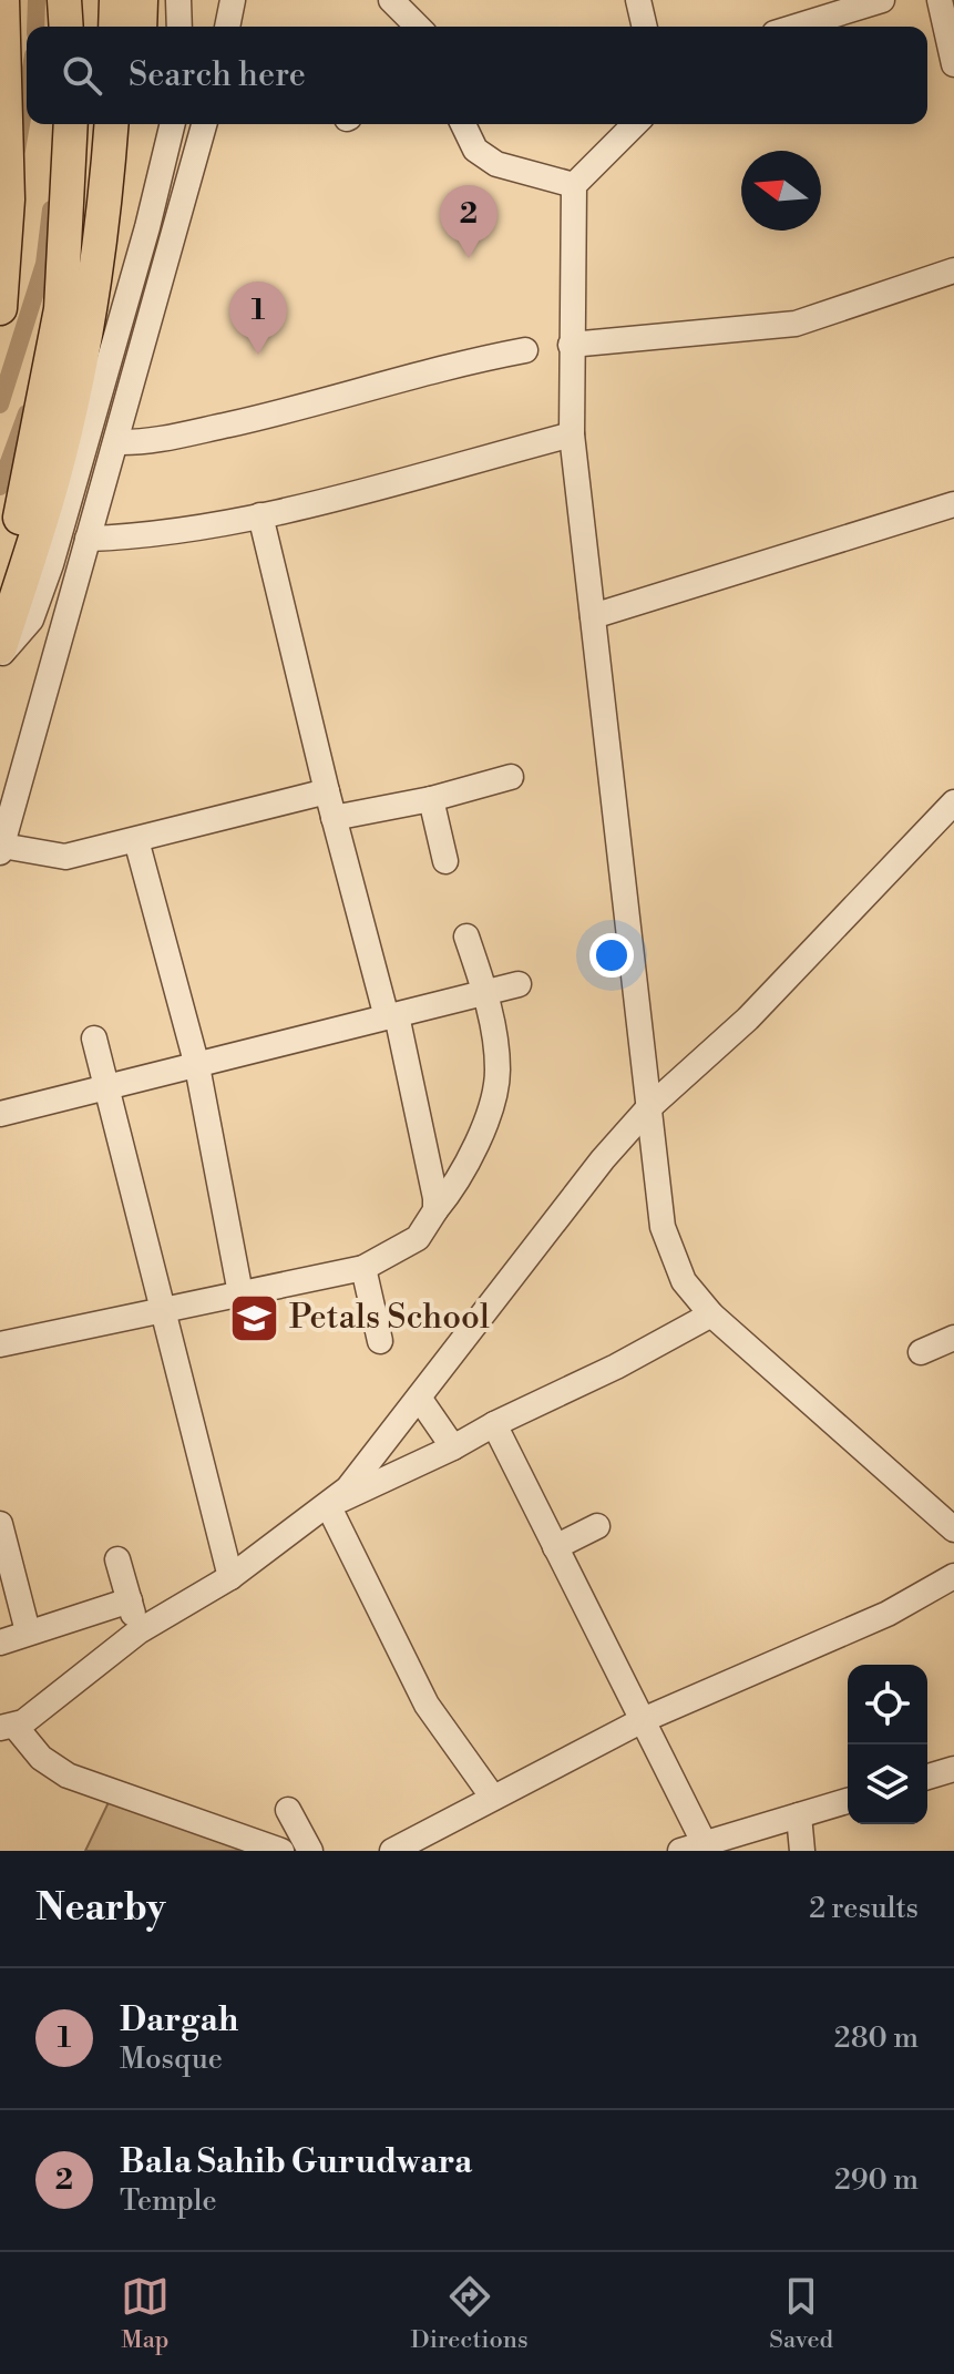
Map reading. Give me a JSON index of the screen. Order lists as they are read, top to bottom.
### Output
{
  "places": {
    "school or university": ["Petals School"]
  },
  "north": "left",
  "page": {
    "search": "Search here",
    "pins": ["2", "1"],
    "heading": ["Nearby", "2 results"],
    "list": [
      {
        "mark": "1",
        "name": "Dargah",
        "note": "Mosque",
        "value": "280 m"
      },
      {
        "mark": "2",
        "name": "Bala Sahib Gurudwara",
        "note": "Temple",
        "value": "290 m"
      }
    ],
    "nav": ["Map", "Directions", "Saved"]
  }
}
